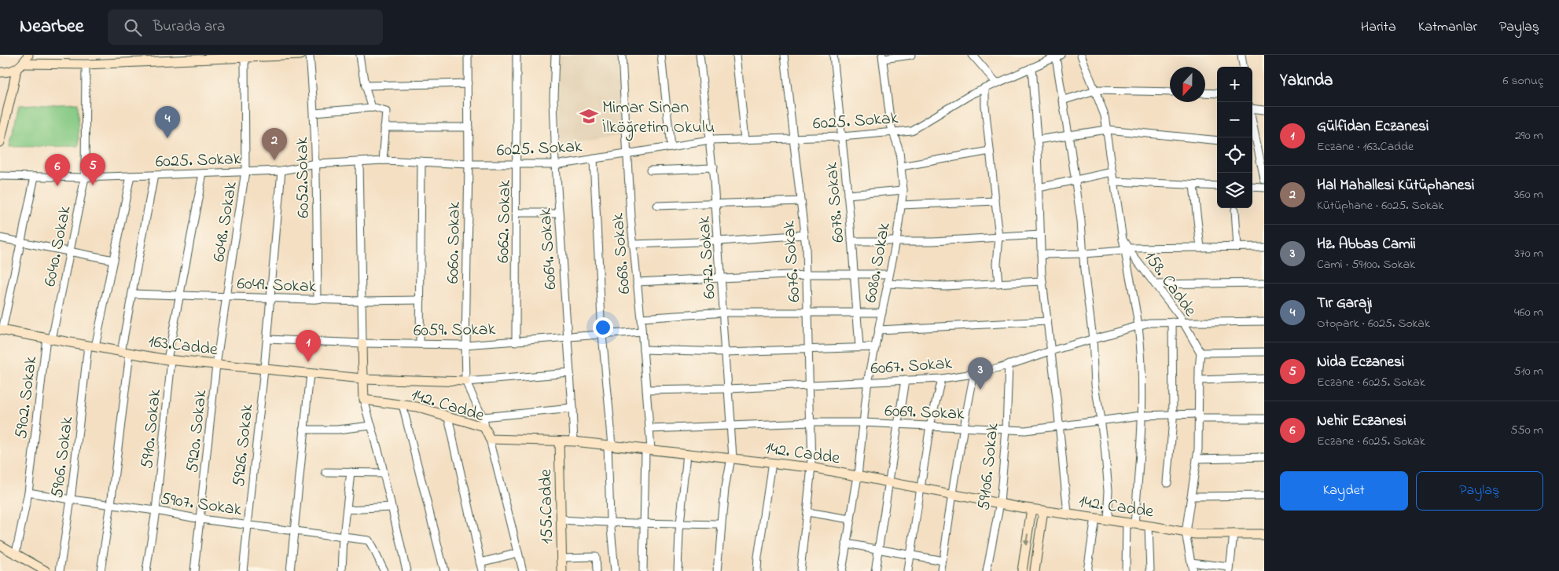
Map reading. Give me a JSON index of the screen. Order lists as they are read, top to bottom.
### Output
{
  "streets": {
    "street": [
      "6025. Sokak",
      "6052.Sokak",
      "6078. Sokak",
      "6048. Sokak",
      "6062. Sokak",
      "6060. Sokak",
      "6040. Sokak",
      "6064. Sokak",
      "6068. Sokak",
      "6072. Sokak",
      "6076. Sokak",
      "6080. Sokak",
      "158. Cadde",
      "6049. Sokak",
      "6059. Sokak",
      "163.Cadde",
      "6067. Sokak",
      "5902. Sokak",
      "142. Cadde",
      "6069. Sokak",
      "5910. Sokak",
      "5920. Sokak",
      "5926. Sokak",
      "5906. Sokak",
      "59106. Sokak",
      "5907. Sokak",
      "155.Cadde"
    ]
  },
  "crossings": [
    ["6025. Sokak", "6052.Sokak"],
    ["6025. Sokak", "6078. Sokak"],
    ["6025. Sokak", "6048. Sokak"],
    ["6025. Sokak", "6062. Sokak"],
    ["6025. Sokak", "6060. Sokak"],
    ["6025. Sokak", "6040. Sokak"],
    ["6025. Sokak", "6064. Sokak"],
    ["6025. Sokak", "6068. Sokak"],
    ["6025. Sokak", "6072. Sokak"],
    ["6025. Sokak", "6076. Sokak"],
    ["6025. Sokak", "6080. Sokak"],
    ["6025. Sokak", "5910. Sokak"],
    ["6025. Sokak", "5926. Sokak"],
    ["6025. Sokak", "5906. Sokak"],
    ["6052.Sokak", "6049. Sokak"],
    ["6048. Sokak", "6049. Sokak"],
    ["6048. Sokak", "163.Cadde"],
    ["6048. Sokak", "5920. Sokak"],
    ["6062. Sokak", "6059. Sokak"],
    ["6060. Sokak", "6059. Sokak"],
    ["6060. Sokak", "163.Cadde"],
    ["6060. Sokak", "142. Cadde"],
    ["6040. Sokak", "163.Cadde"],
    ["6040. Sokak", "5902. Sokak"],
    ["6064. Sokak", "6059. Sokak"],
    ["6064. Sokak", "142. Cadde"],
    ["6068. Sokak", "6059. Sokak"],
    ["6068. Sokak", "6067. Sokak"],
    ["6068. Sokak", "142. Cadde"],
    ["6068. Sokak", "6069. Sokak"],
    ["6072. Sokak", "6067. Sokak"],
    ["6072. Sokak", "142. Cadde"],
    ["6072. Sokak", "6069. Sokak"],
    ["6076. Sokak", "6067. Sokak"],
    ["6076. Sokak", "142. Cadde"],
    ["6076. Sokak", "6069. Sokak"],
    ["6080. Sokak", "6067. Sokak"],
    ["6080. Sokak", "142. Cadde"],
    ["6080. Sokak", "6069. Sokak"],
    ["158. Cadde", "6067. Sokak"],
    ["6049. Sokak", "5910. Sokak"],
    ["6049. Sokak", "5926. Sokak"],
    ["6059. Sokak", "5926. Sokak"],
    ["163.Cadde", "5902. Sokak"],
    ["163.Cadde", "5910. Sokak"],
    ["163.Cadde", "5920. Sokak"],
    ["163.Cadde", "5926. Sokak"],
    ["163.Cadde", "5906. Sokak"],
    ["6067. Sokak", "59106. Sokak"],
    ["5902. Sokak", "5907. Sokak"],
    ["142. Cadde", "59106. Sokak"],
    ["142. Cadde", "155.Cadde"],
    ["6069. Sokak", "59106. Sokak"],
    ["5910. Sokak", "5907. Sokak"],
    ["5920. Sokak", "5907. Sokak"],
    ["5926. Sokak", "5907. Sokak"],
    ["5906. Sokak", "5907. Sokak"]
  ],
  "places": {
    "school or university": ["Mimar Sinan İlköğretim Okulu"]
  },
  "north": "bottom",
  "page": {
    "header": "Nearbee",
    "search": "Burada ara",
    "nav": ["Harita", "Katmanlar", "Paylaş"],
    "heading": ["Yakında", "6 sonuç"],
    "map_buttons": ["+", "−"],
    "pins": [
      "4",
      "2",
      "5",
      "6",
      "1",
      "3"
    ],
    "list": [
      {
        "mark": "1",
        "name": "Gülfidan Eczanesi",
        "note": "Eczane · 163.Cadde",
        "value": "290 m"
      },
      {
        "mark": "2",
        "name": "Hal Mahallesi Kütüphanesi",
        "note": "Kütüphane · 6025. Sokak",
        "value": "360 m"
      },
      {
        "mark": "3",
        "name": "Hz. Abbas Camii",
        "note": "Cami · 59100. Sokak",
        "value": "370 m"
      },
      {
        "mark": "4",
        "name": "Tır Garajı",
        "note": "Otopark · 6025. Sokak",
        "value": "460 m"
      },
      {
        "mark": "5",
        "name": "Nida Eczanesi",
        "note": "Eczane · 6025. Sokak",
        "value": "510 m"
      },
      {
        "mark": "6",
        "name": "Nehir Eczanesi",
        "note": "Eczane · 6025. Sokak",
        "value": "550 m"
      }
    ],
    "buttons": ["Kaydet", "Paylaş"]
  }
}
